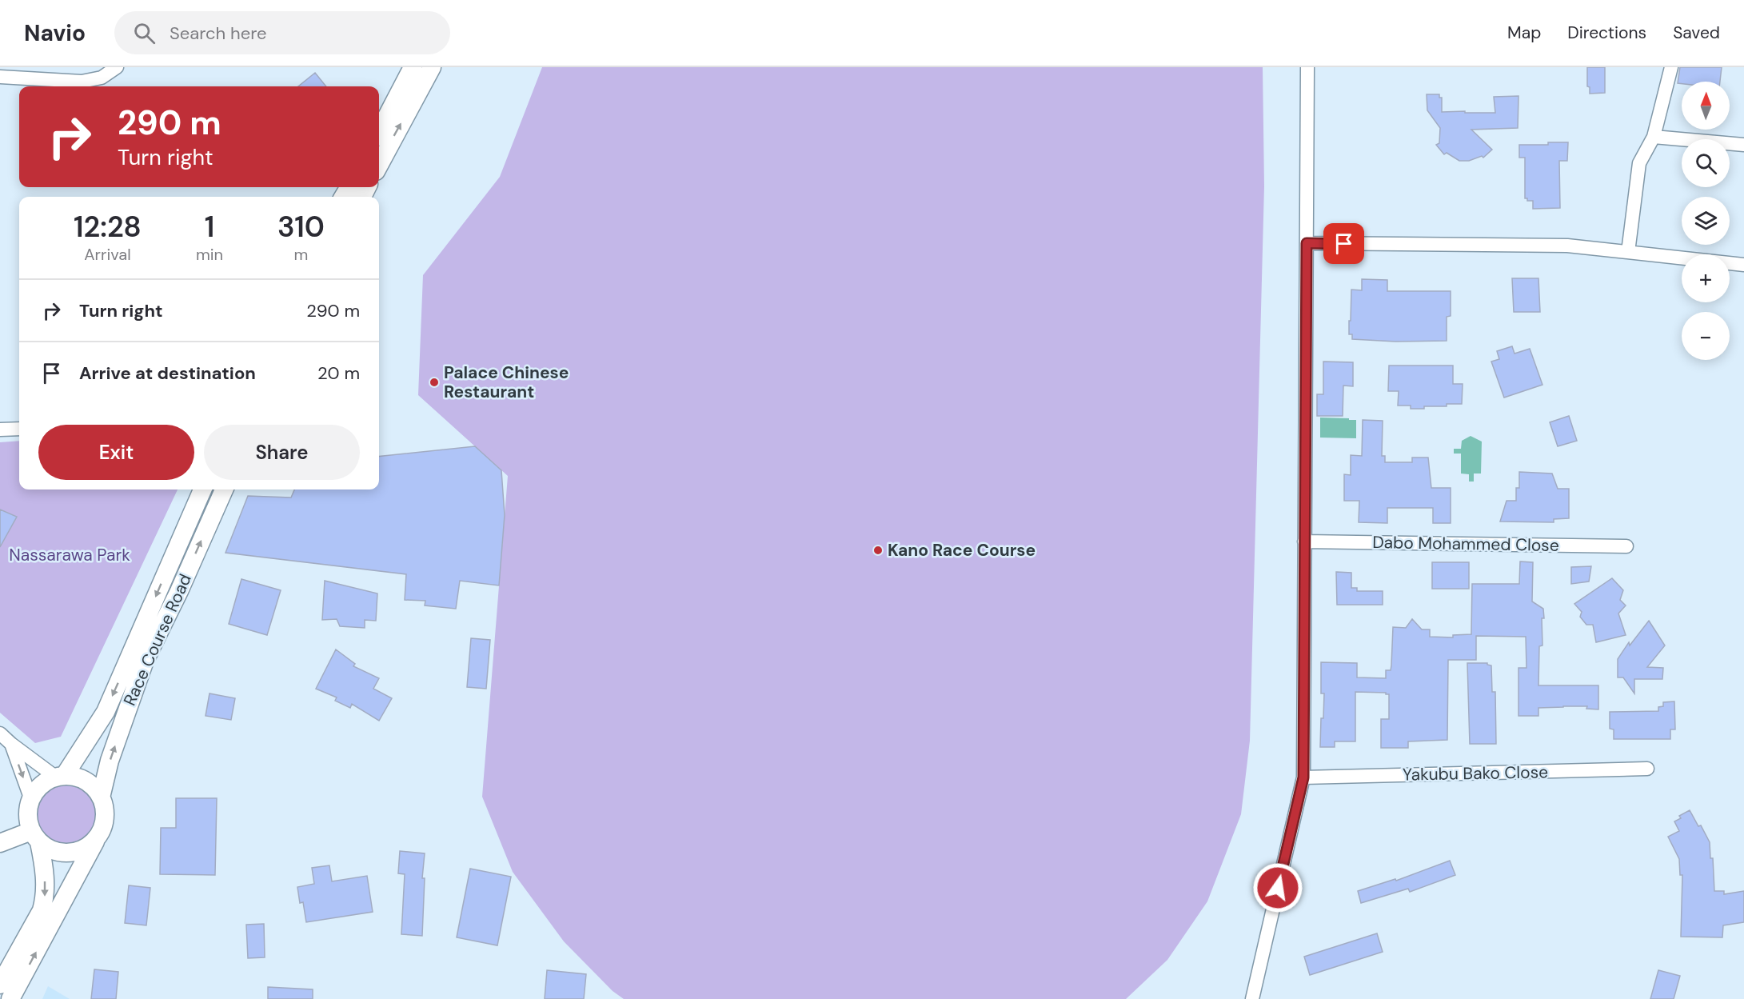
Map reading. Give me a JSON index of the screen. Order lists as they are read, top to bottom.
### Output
{
  "streets": {
    "street": ["Dabo Mohammed Close", "Race Course Road", "Yakubu Bako Close"]
  },
  "parks": ["Nassarawa Park"],
  "places": ["Palace Chinese Restaurant", "Kano Race Course"],
  "north": "top",
  "page": {
    "header": "Navio",
    "search": "Search here",
    "nav": ["Map", "Directions", "Saved"],
    "map_buttons": ["+", "−"],
    "turn": ["290 m", "Turn right"],
    "eta": [
      "12:28",
      "Arrival",
      "1",
      "min",
      "310",
      "m"
    ],
    "list": [
      {
        "name": "Turn right",
        "value": "290 m"
      },
      {
        "name": "Arrive at destination",
        "value": "20 m"
      }
    ],
    "buttons": ["Exit", "Share"]
  }
}
